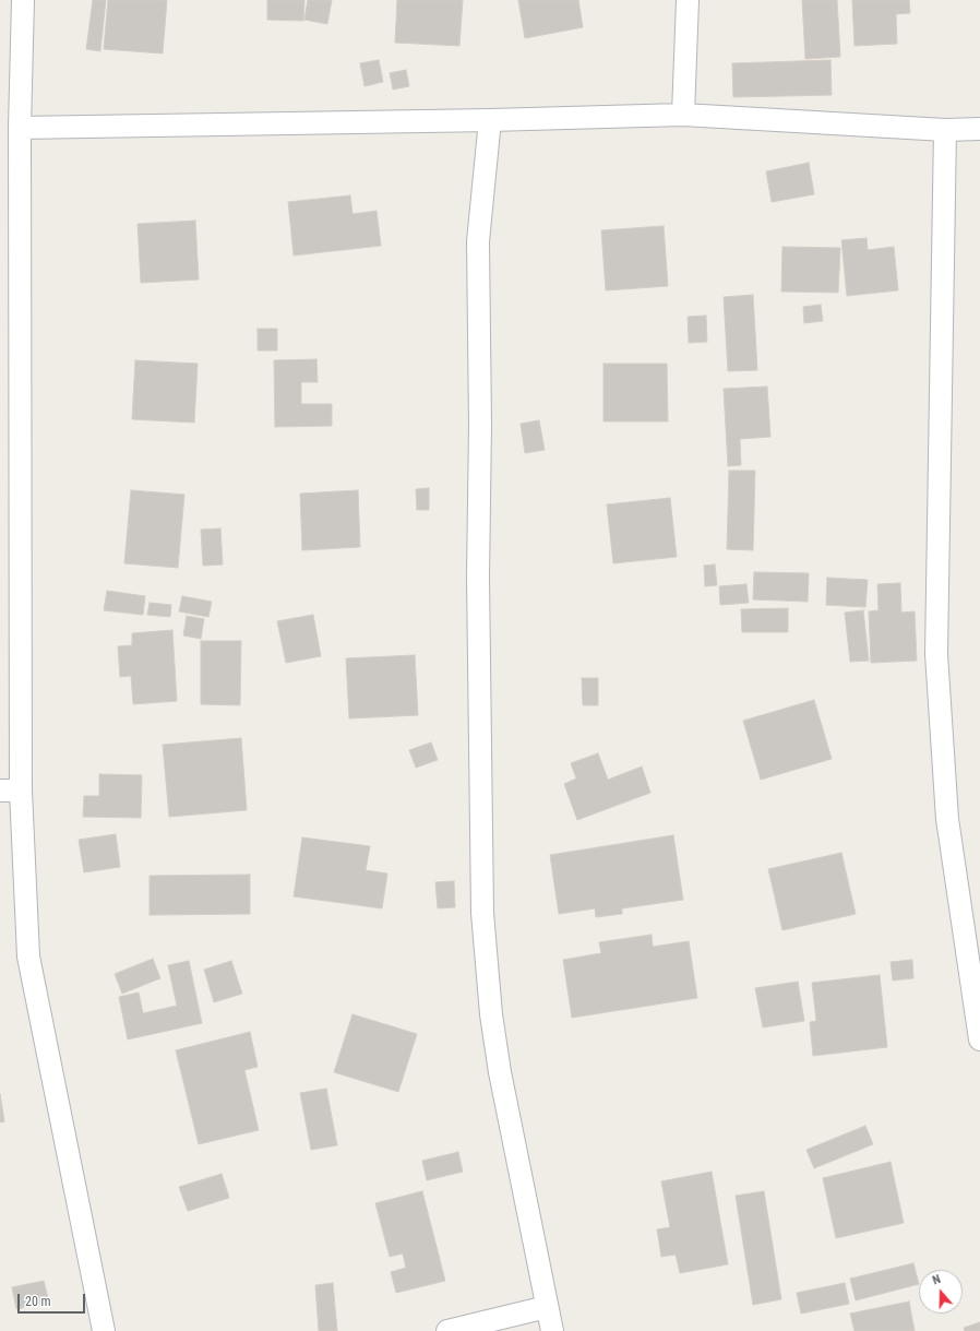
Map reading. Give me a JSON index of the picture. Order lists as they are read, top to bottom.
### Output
{
  "scale_bar": "20 m",
  "north": "top"
}
